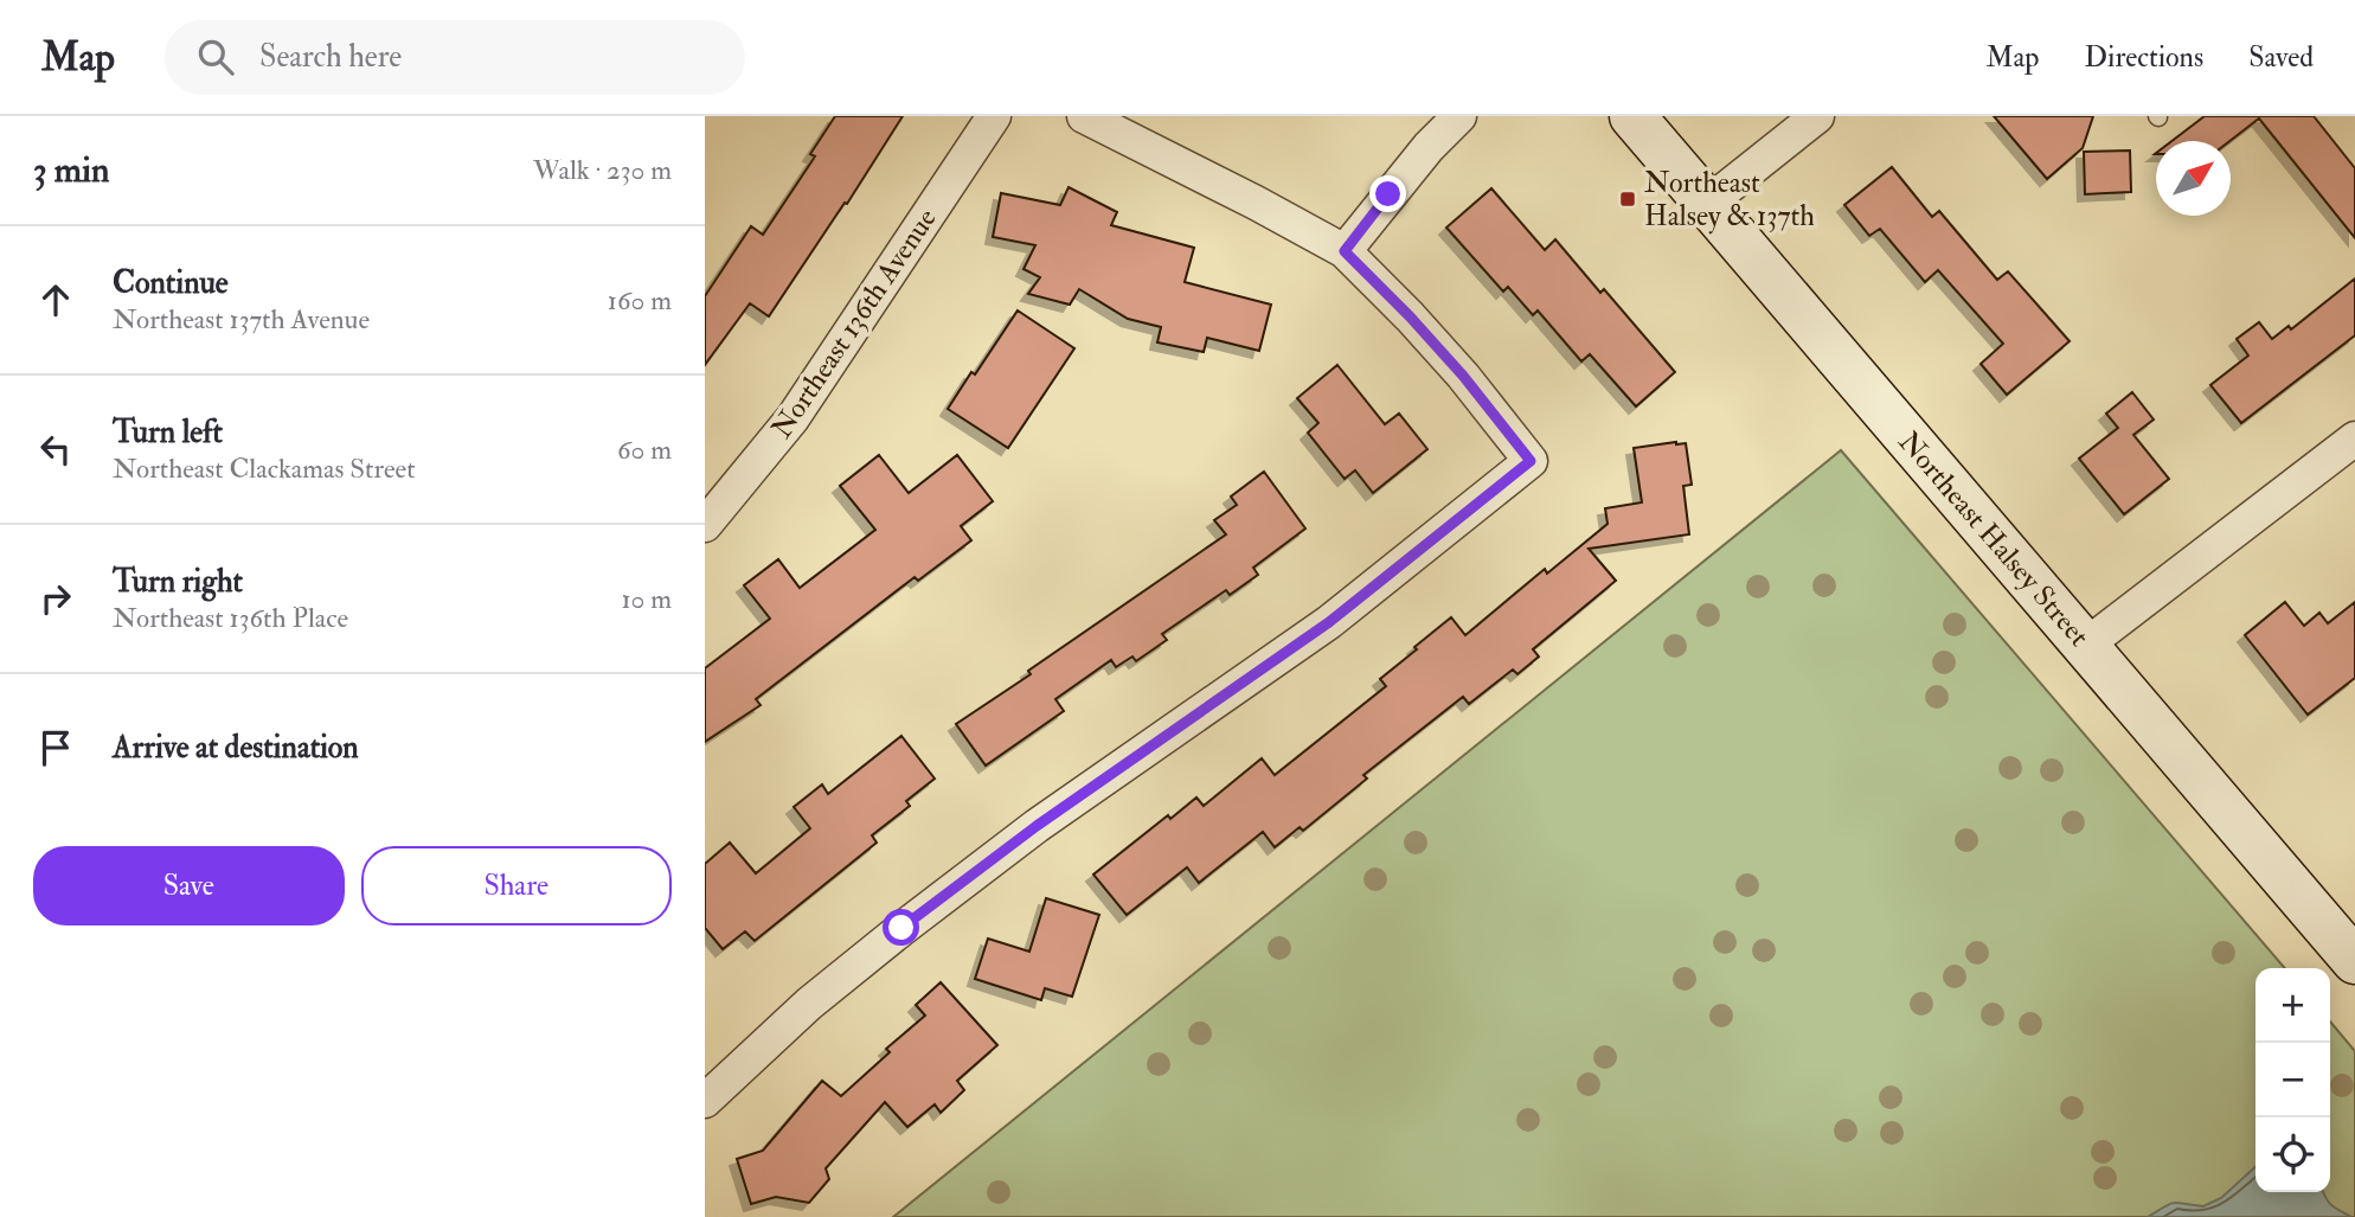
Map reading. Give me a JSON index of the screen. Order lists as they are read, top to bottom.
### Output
{
  "streets": {
    "main road": ["Northeast Halsey Street"],
    "street": ["Northeast 136th Avenue"]
  },
  "places": {
    "transit": ["Northeast Halsey & 137th"]
  },
  "north": "top right",
  "page": {
    "header": "Map",
    "search": "Search here",
    "nav": ["Map", "Directions", "Saved"],
    "heading": ["3 min", "Walk · 230 m"],
    "list": [
      ["Continue", "Northeast 137th Avenue", "160 m"],
      ["Turn left", "Northeast Clackamas Street", "60 m"],
      ["Turn right", "Northeast 136th Place", "10 m"],
      "Arrive at destination"
    ],
    "buttons": ["Save", "Share"],
    "map_buttons": ["+", "−"]
  }
}
